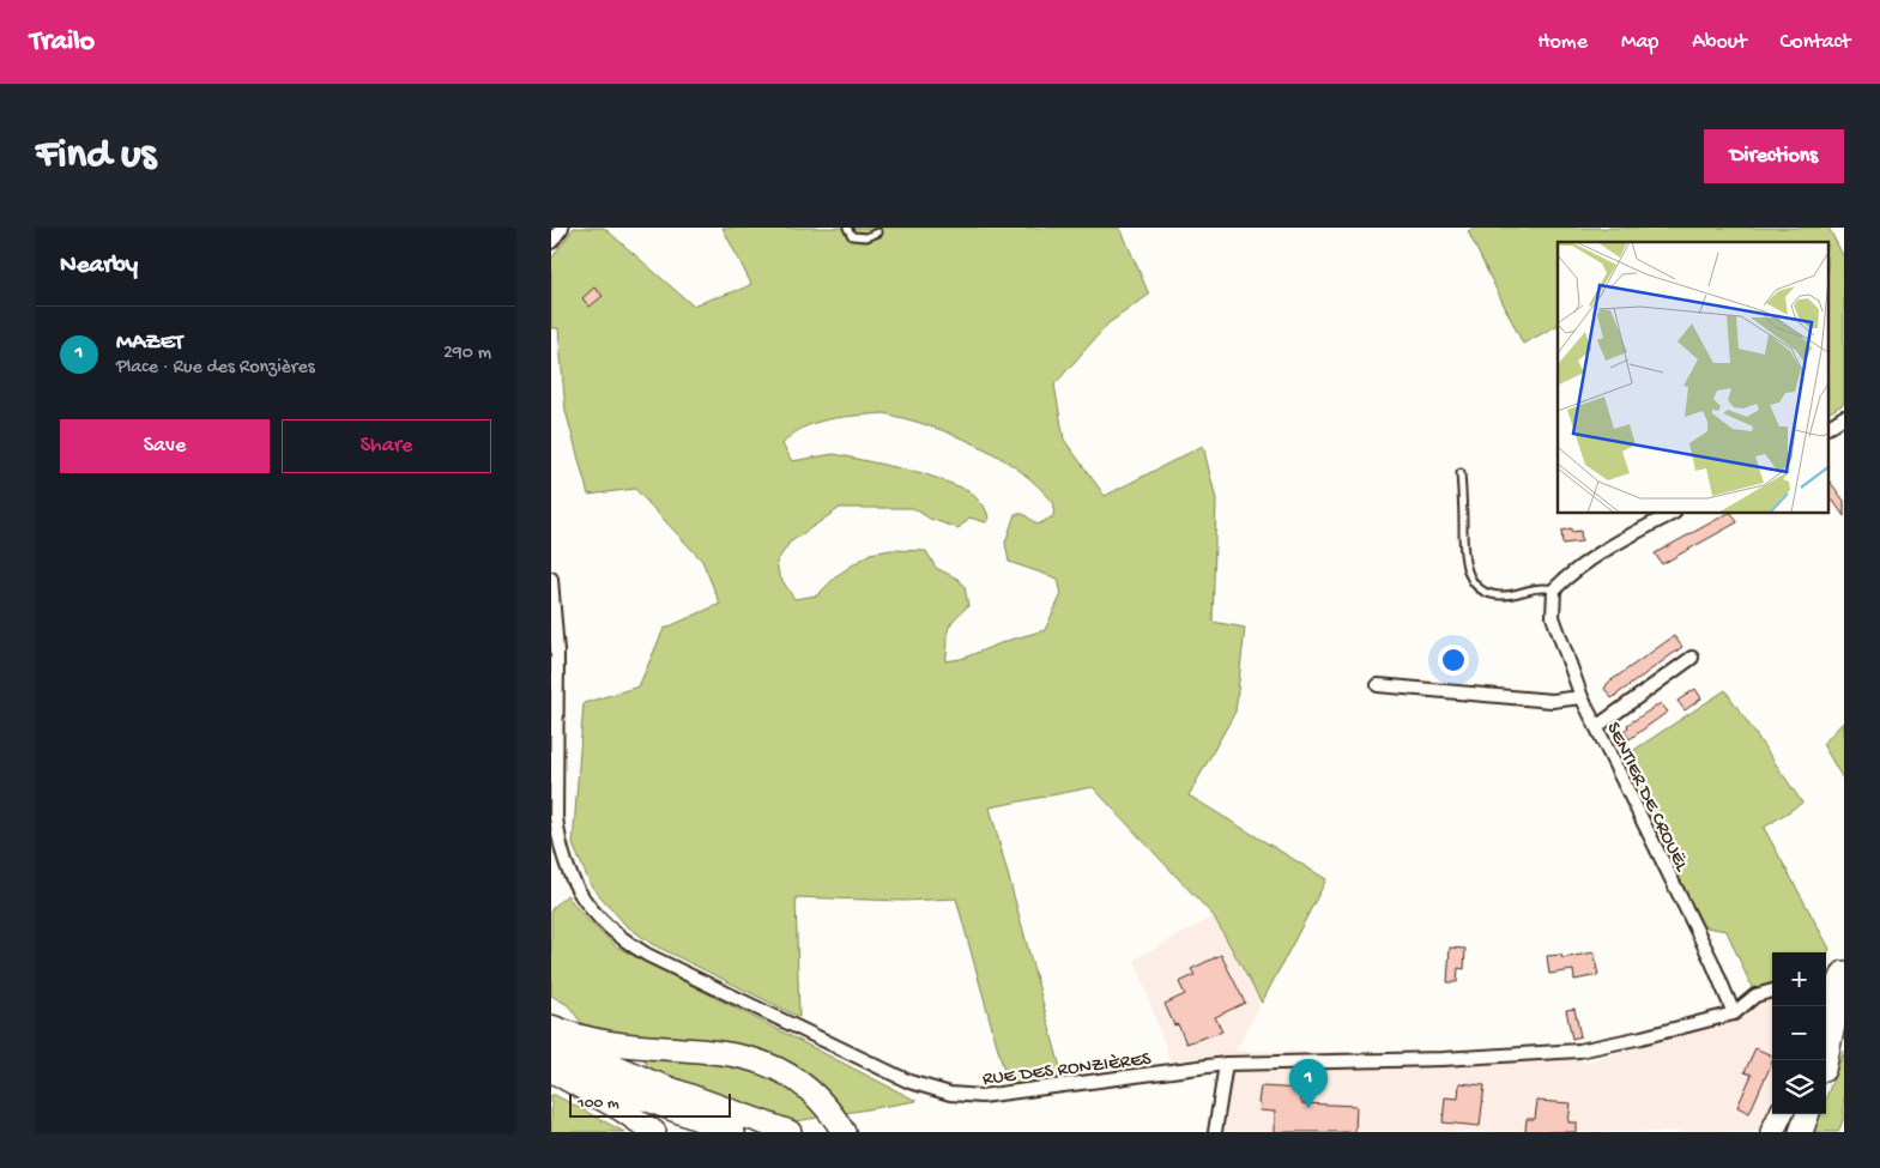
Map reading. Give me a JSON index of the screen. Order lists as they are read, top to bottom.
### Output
{
  "streets": {
    "street": ["SENTIER DE CROUËL", "RUE DES RONZIÈRES"]
  },
  "crossings": [
    ["SENTIER DE CROUËL", "RUE DES RONZIÈRES"]
  ],
  "scale_bar": "100 m",
  "page": {
    "header": "Trailo",
    "nav": [
      "Home",
      "Map",
      "About",
      "Contact"
    ],
    "buttons": [
      "Directions",
      ["Save", "Share"]
    ],
    "title": "Find us",
    "heading": "Nearby",
    "list": [
      {
        "mark": "1",
        "name": "MAZET",
        "note": "Place · Rue des Ronzières",
        "value": "290 m"
      }
    ],
    "map_buttons": ["+", "−"],
    "pins": "1",
    "scale": "100 m"
  }
}
